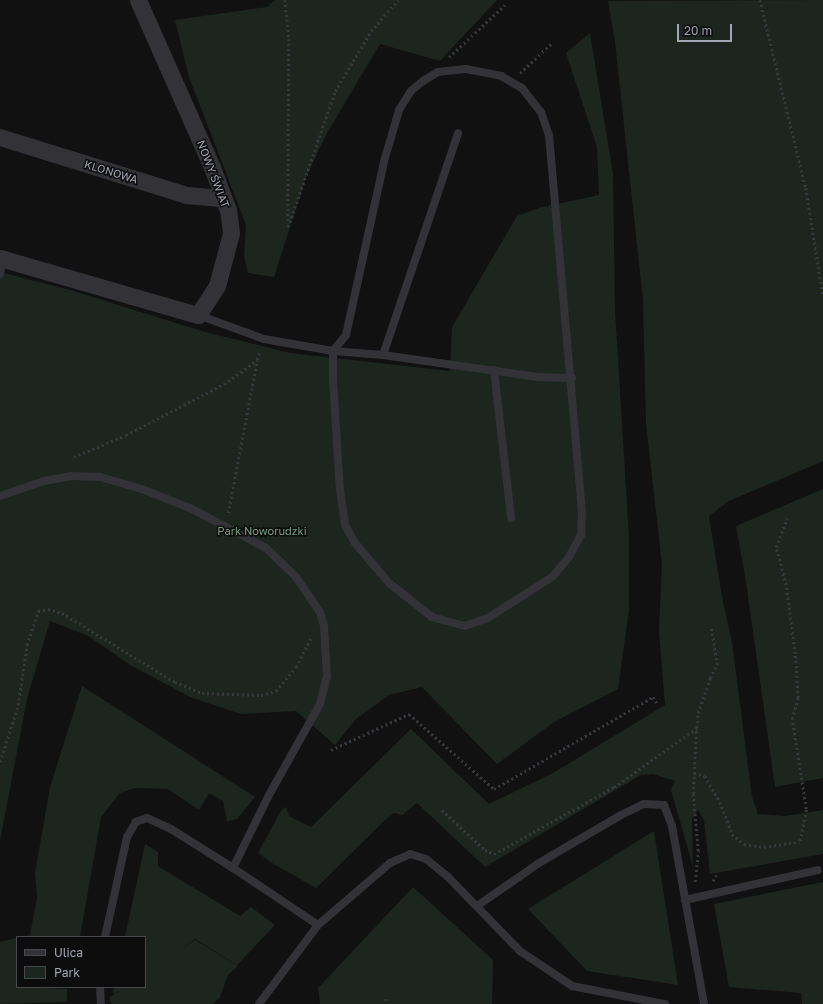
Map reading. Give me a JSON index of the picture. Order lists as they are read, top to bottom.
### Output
{
  "streets": {
    "street": ["KLONOWA", "NOWY ŚWIAT"]
  },
  "crossings": [
    ["KLONOWA", "NOWY ŚWIAT"]
  ],
  "parks": ["Park Noworudzki"],
  "legend": ["Ulica", "Park"],
  "scale_bar": "20 m"
}
